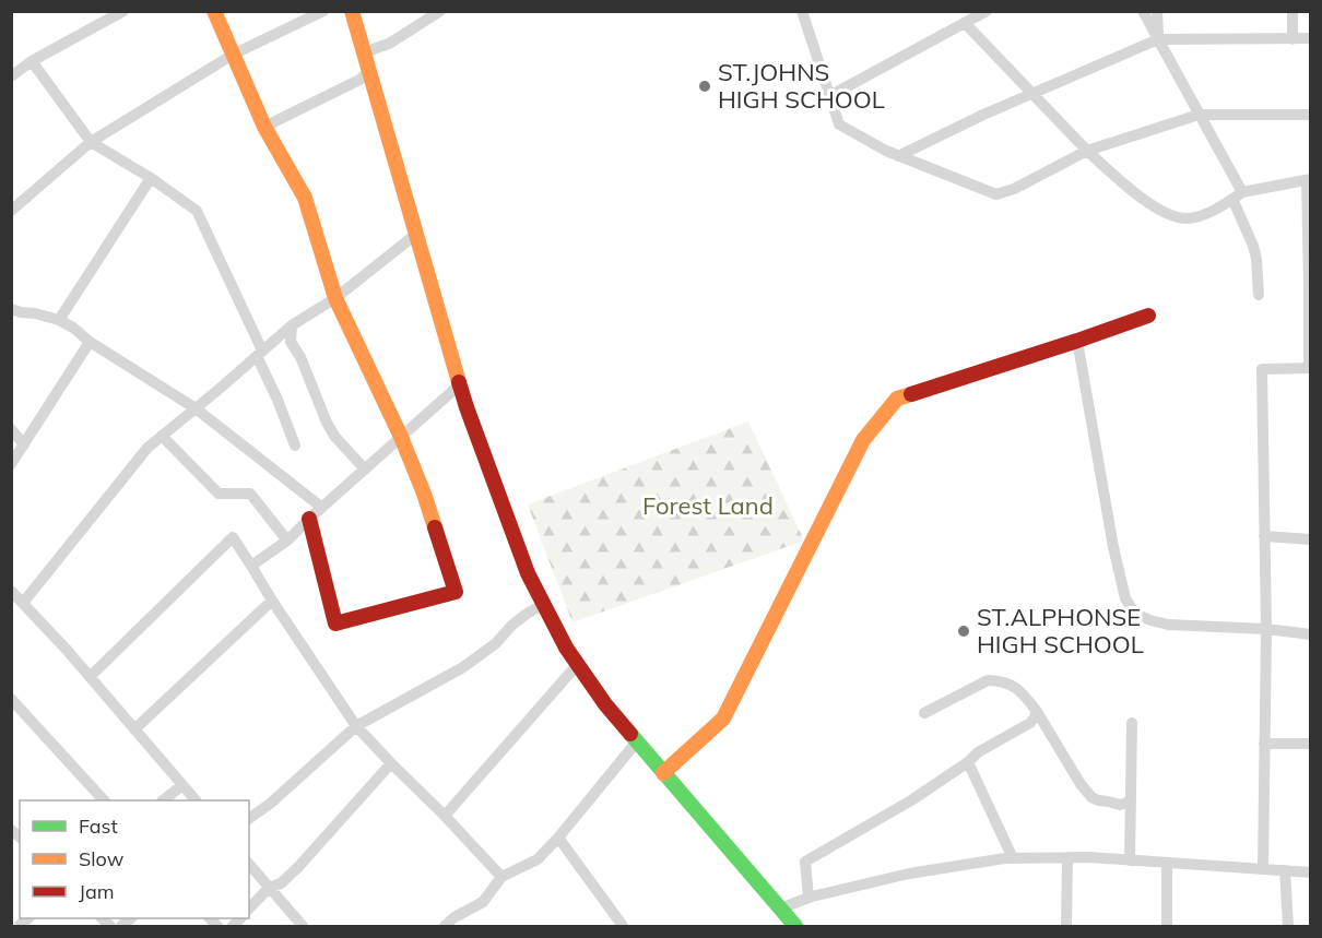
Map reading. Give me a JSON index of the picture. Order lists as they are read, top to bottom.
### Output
{
  "parks": ["Forest Land"],
  "places": ["ST.JOHNS HIGH SCHOOL", "ST.ALPHONSE HIGH SCHOOL"],
  "legend": ["Fast", "Slow", "Jam"]
}
